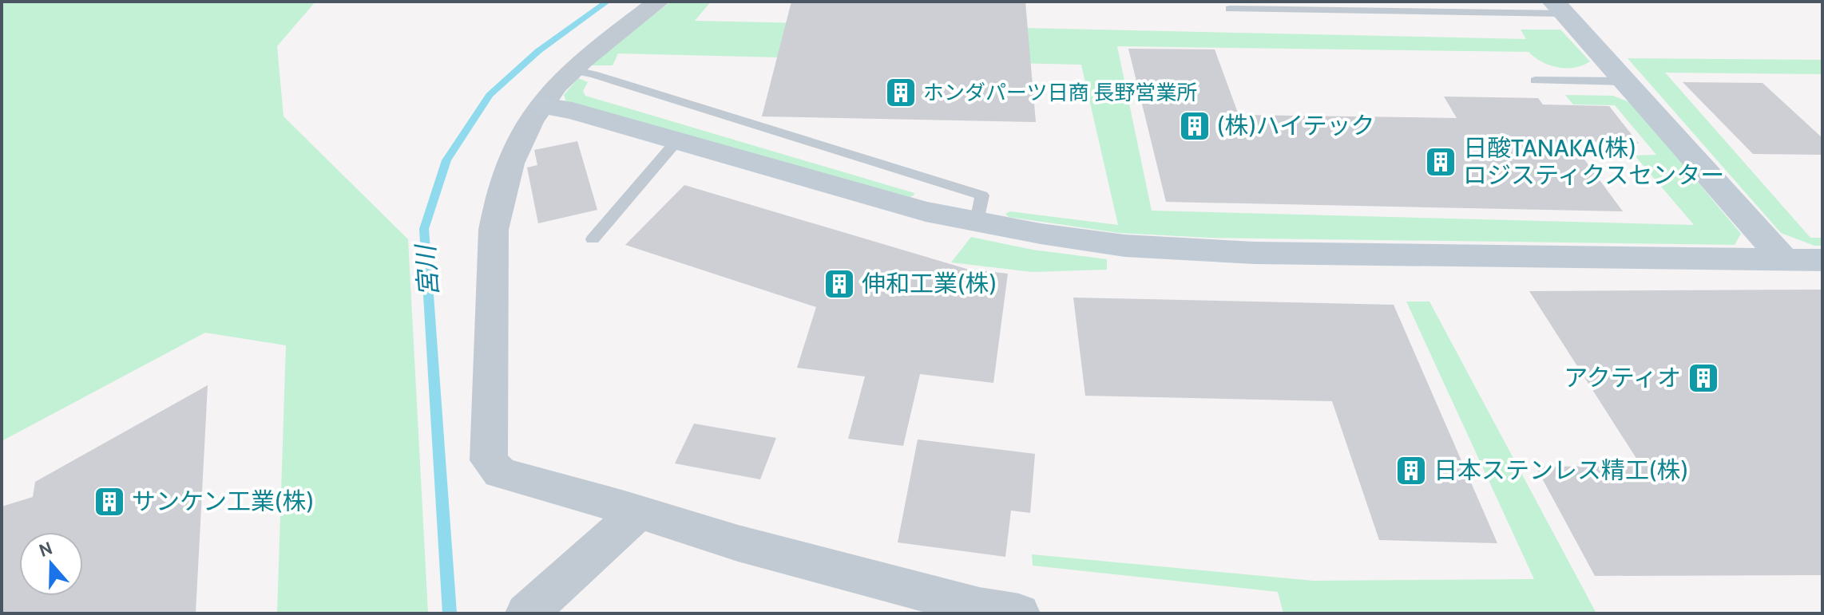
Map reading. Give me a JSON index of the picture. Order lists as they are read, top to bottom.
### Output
{
  "water": ["宮川"],
  "places": {
    "building": [
      "ホンダパーツ日商 長野営業所",
      "(株)ハイテック",
      "日酸TANAKA(株) ロジスティクスセンター",
      "伸和工業(株)",
      "アクティオ",
      "日本ステンレス精工(株)",
      "サンケン工業(株)"
    ]
  },
  "north": "top"
}
